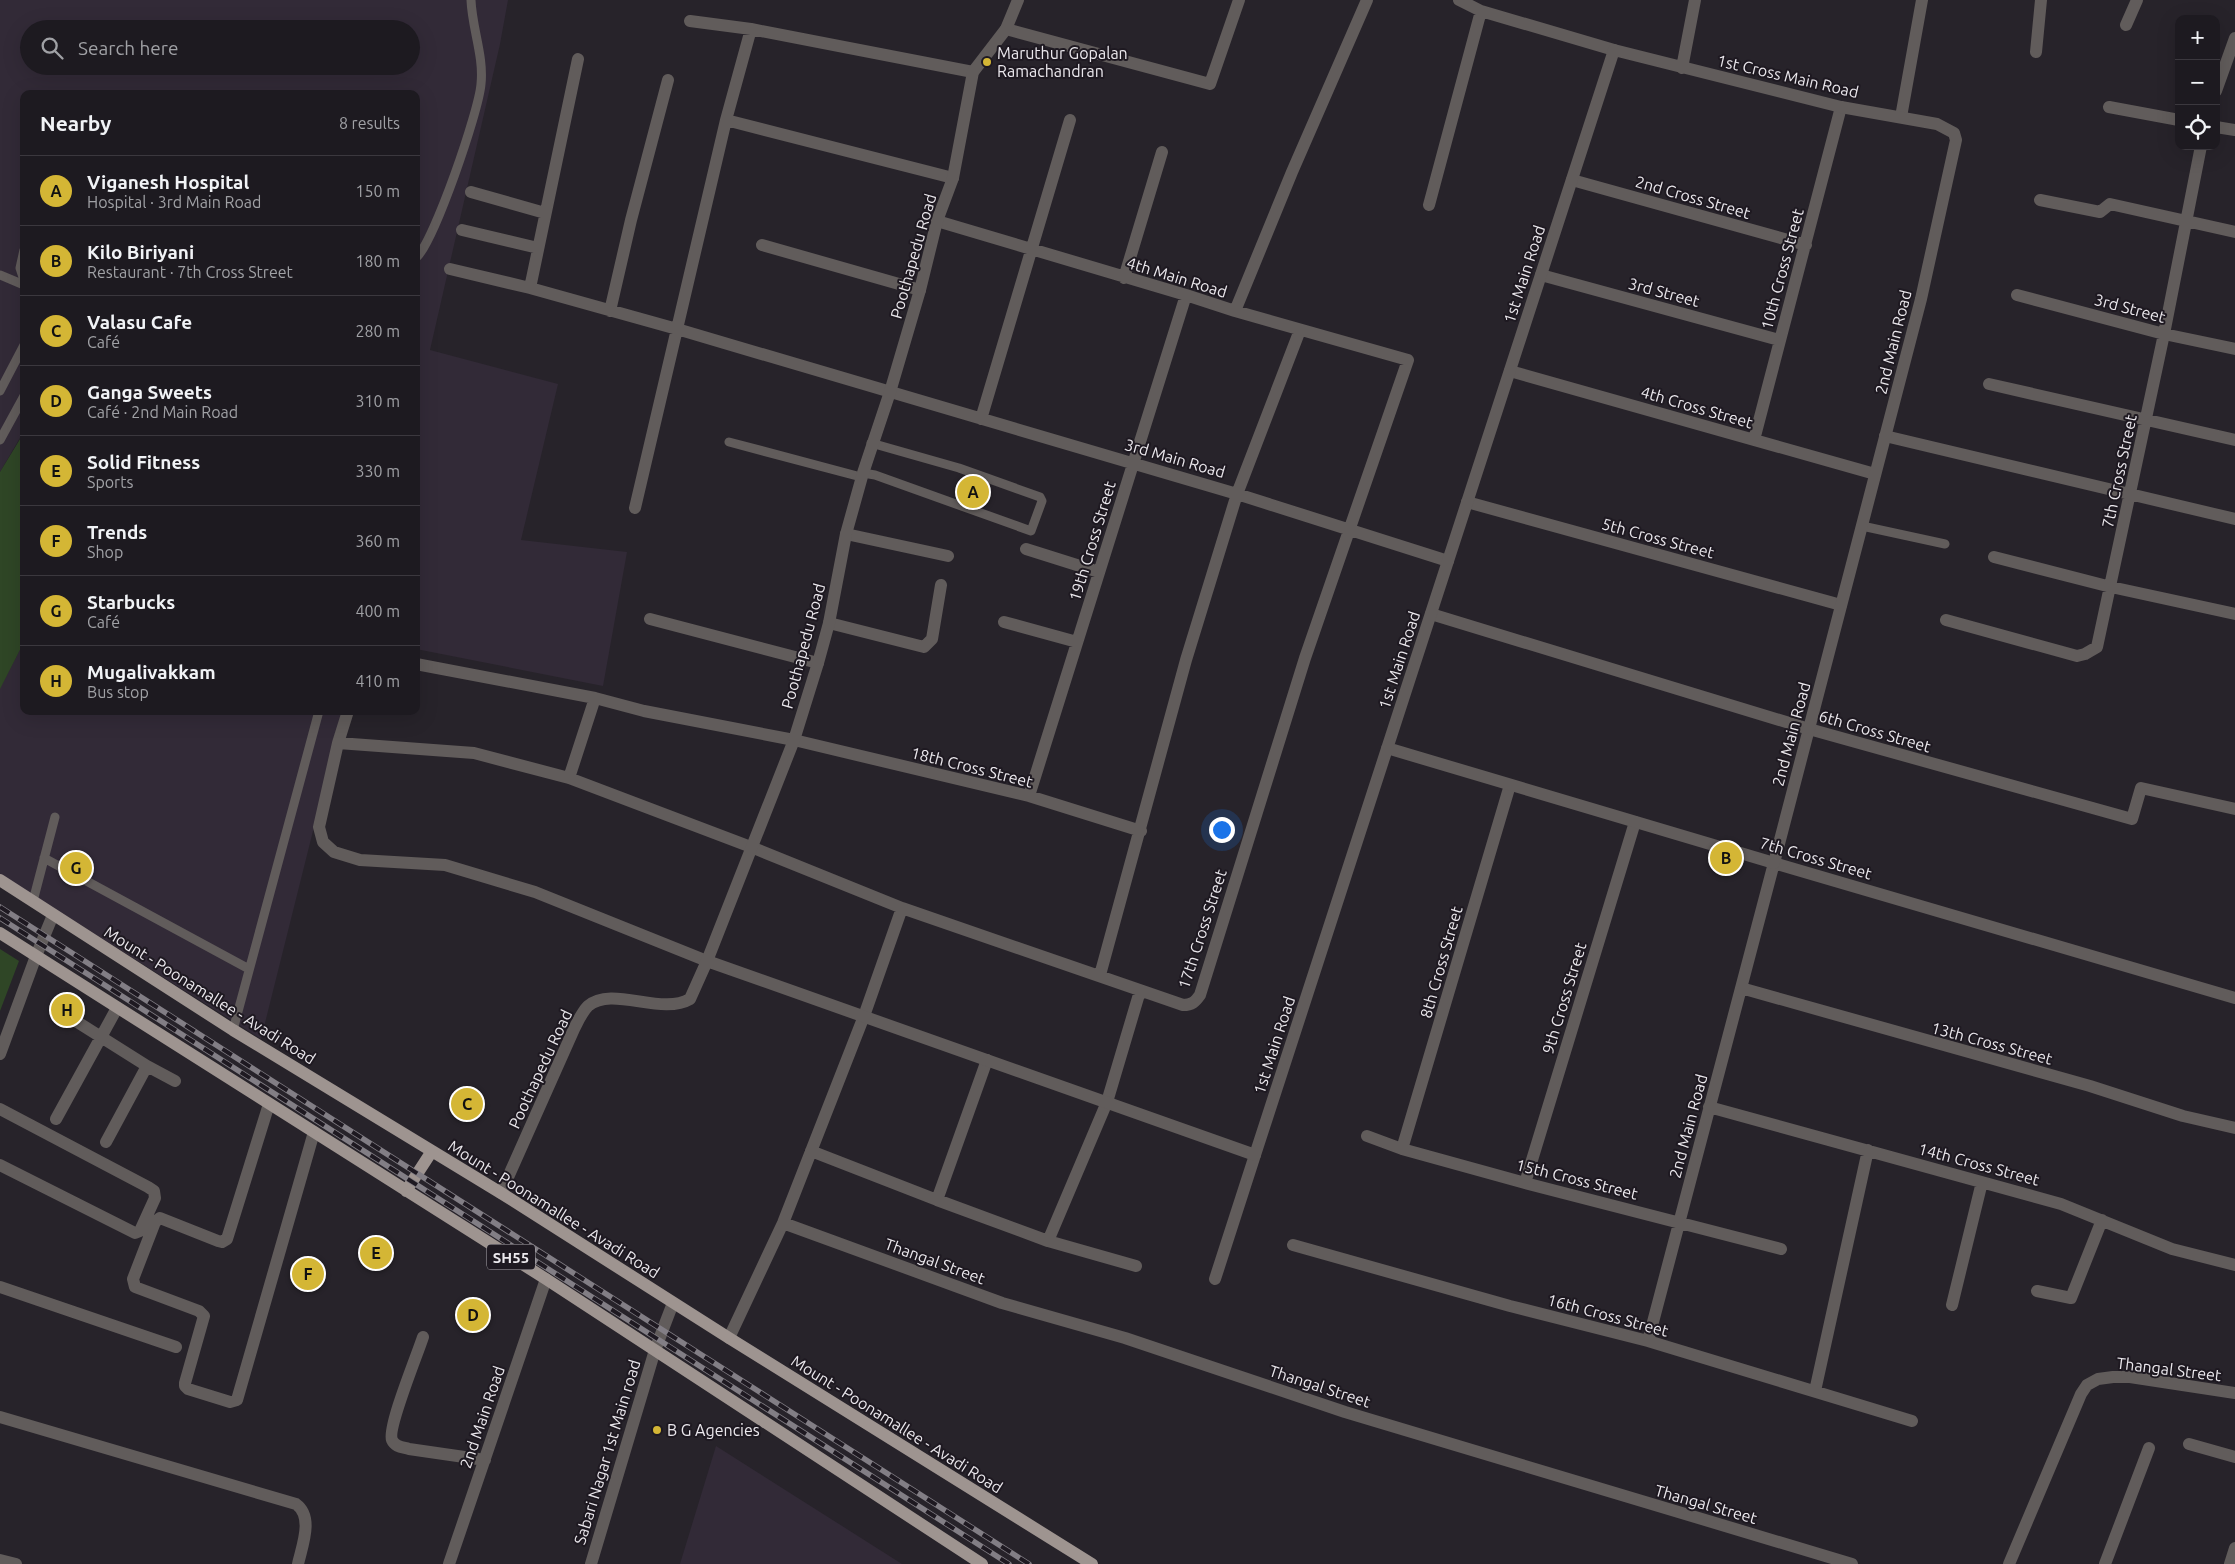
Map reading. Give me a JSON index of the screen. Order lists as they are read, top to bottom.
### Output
{
  "streets": {
    "main road": ["Mount - Poonamallee - Avadi Road", "SH55"],
    "street": [
      "1st Cross Main Road",
      "2nd Cross Street",
      "Poothapedu Road",
      "10th Cross Street",
      "1st Main Road",
      "4th Main Road",
      "3rd Street",
      "2nd Main Road",
      "4th Cross Street",
      "3rd Main Road",
      "7th Cross Street",
      "5th Cross Street",
      "19th Cross Street",
      "6th Cross Street",
      "18th Cross Street",
      "17th Cross Street",
      "8th Cross Street",
      "9th Cross Street",
      "13th Cross Street",
      "14th Cross Street",
      "15th Cross Street",
      "Thangal Street",
      "16th Cross Street",
      "Sabari Nagar 1st Main road"
    ]
  },
  "crossings": [
    ["1st Cross Main Road", "10th Cross Street"],
    ["1st Cross Main Road", "1st Main Road"],
    ["1st Cross Main Road", "2nd Main Road"],
    ["2nd Cross Street", "10th Cross Street"],
    ["2nd Cross Street", "1st Main Road"],
    ["Poothapedu Road", "4th Main Road"],
    ["Poothapedu Road", "3rd Main Road"],
    ["Poothapedu Road", "18th Cross Street"],
    ["Poothapedu Road", "17th Cross Street"],
    ["Poothapedu Road", "Mount - Poonamallee - Avadi Road"],
    ["10th Cross Street", "3rd Street"],
    ["10th Cross Street", "4th Cross Street"],
    ["1st Main Road", "3rd Street"],
    ["1st Main Road", "4th Cross Street"],
    ["1st Main Road", "3rd Main Road"],
    ["1st Main Road", "7th Cross Street"],
    ["1st Main Road", "5th Cross Street"],
    ["1st Main Road", "6th Cross Street"],
    ["4th Main Road", "19th Cross Street"],
    ["4th Main Road", "17th Cross Street"],
    ["3rd Street", "7th Cross Street"],
    ["2nd Main Road", "4th Cross Street"],
    ["2nd Main Road", "7th Cross Street"],
    ["2nd Main Road", "5th Cross Street"],
    ["2nd Main Road", "6th Cross Street"],
    ["2nd Main Road", "13th Cross Street"],
    ["2nd Main Road", "14th Cross Street"],
    ["2nd Main Road", "15th Cross Street"],
    ["2nd Main Road", "SH55"],
    ["2nd Main Road", "16th Cross Street"],
    ["3rd Main Road", "19th Cross Street"],
    ["3rd Main Road", "17th Cross Street"],
    ["7th Cross Street", "8th Cross Street"],
    ["7th Cross Street", "9th Cross Street"],
    ["19th Cross Street", "18th Cross Street"],
    ["8th Cross Street", "15th Cross Street"],
    ["Mount - Poonamallee - Avadi Road", "Sabari Nagar 1st Main road"],
    ["9th Cross Street", "15th Cross Street"],
    ["SH55", "Sabari Nagar 1st Main road"]
  ],
  "places": ["Maruthur Gopalan Ramachandran", "B G Agencies"],
  "page": {
    "map_buttons": ["+", "−"],
    "search": "Search here",
    "heading": ["Nearby", "8 results"],
    "list": [
      {
        "mark": "A",
        "name": "Viganesh Hospital",
        "note": "Hospital · 3rd Main Road",
        "value": "150 m"
      },
      {
        "mark": "B",
        "name": "Kilo Biriyani",
        "note": "Restaurant · 7th Cross Street",
        "value": "180 m"
      },
      {
        "mark": "C",
        "name": "Valasu Cafe",
        "note": "Café",
        "value": "280 m"
      },
      {
        "mark": "D",
        "name": "Ganga Sweets",
        "note": "Café · 2nd Main Road",
        "value": "310 m"
      },
      {
        "mark": "E",
        "name": "Solid Fitness",
        "note": "Sports",
        "value": "330 m"
      },
      {
        "mark": "F",
        "name": "Trends",
        "note": "Shop",
        "value": "360 m"
      },
      {
        "mark": "G",
        "name": "Starbucks",
        "note": "Café",
        "value": "400 m"
      },
      {
        "mark": "H",
        "name": "Mugalivakkam",
        "note": "Bus stop",
        "value": "410 m"
      }
    ],
    "pins": [
      "A",
      "B",
      "G",
      "H",
      "C",
      "E",
      "F",
      "D"
    ]
  }
}
